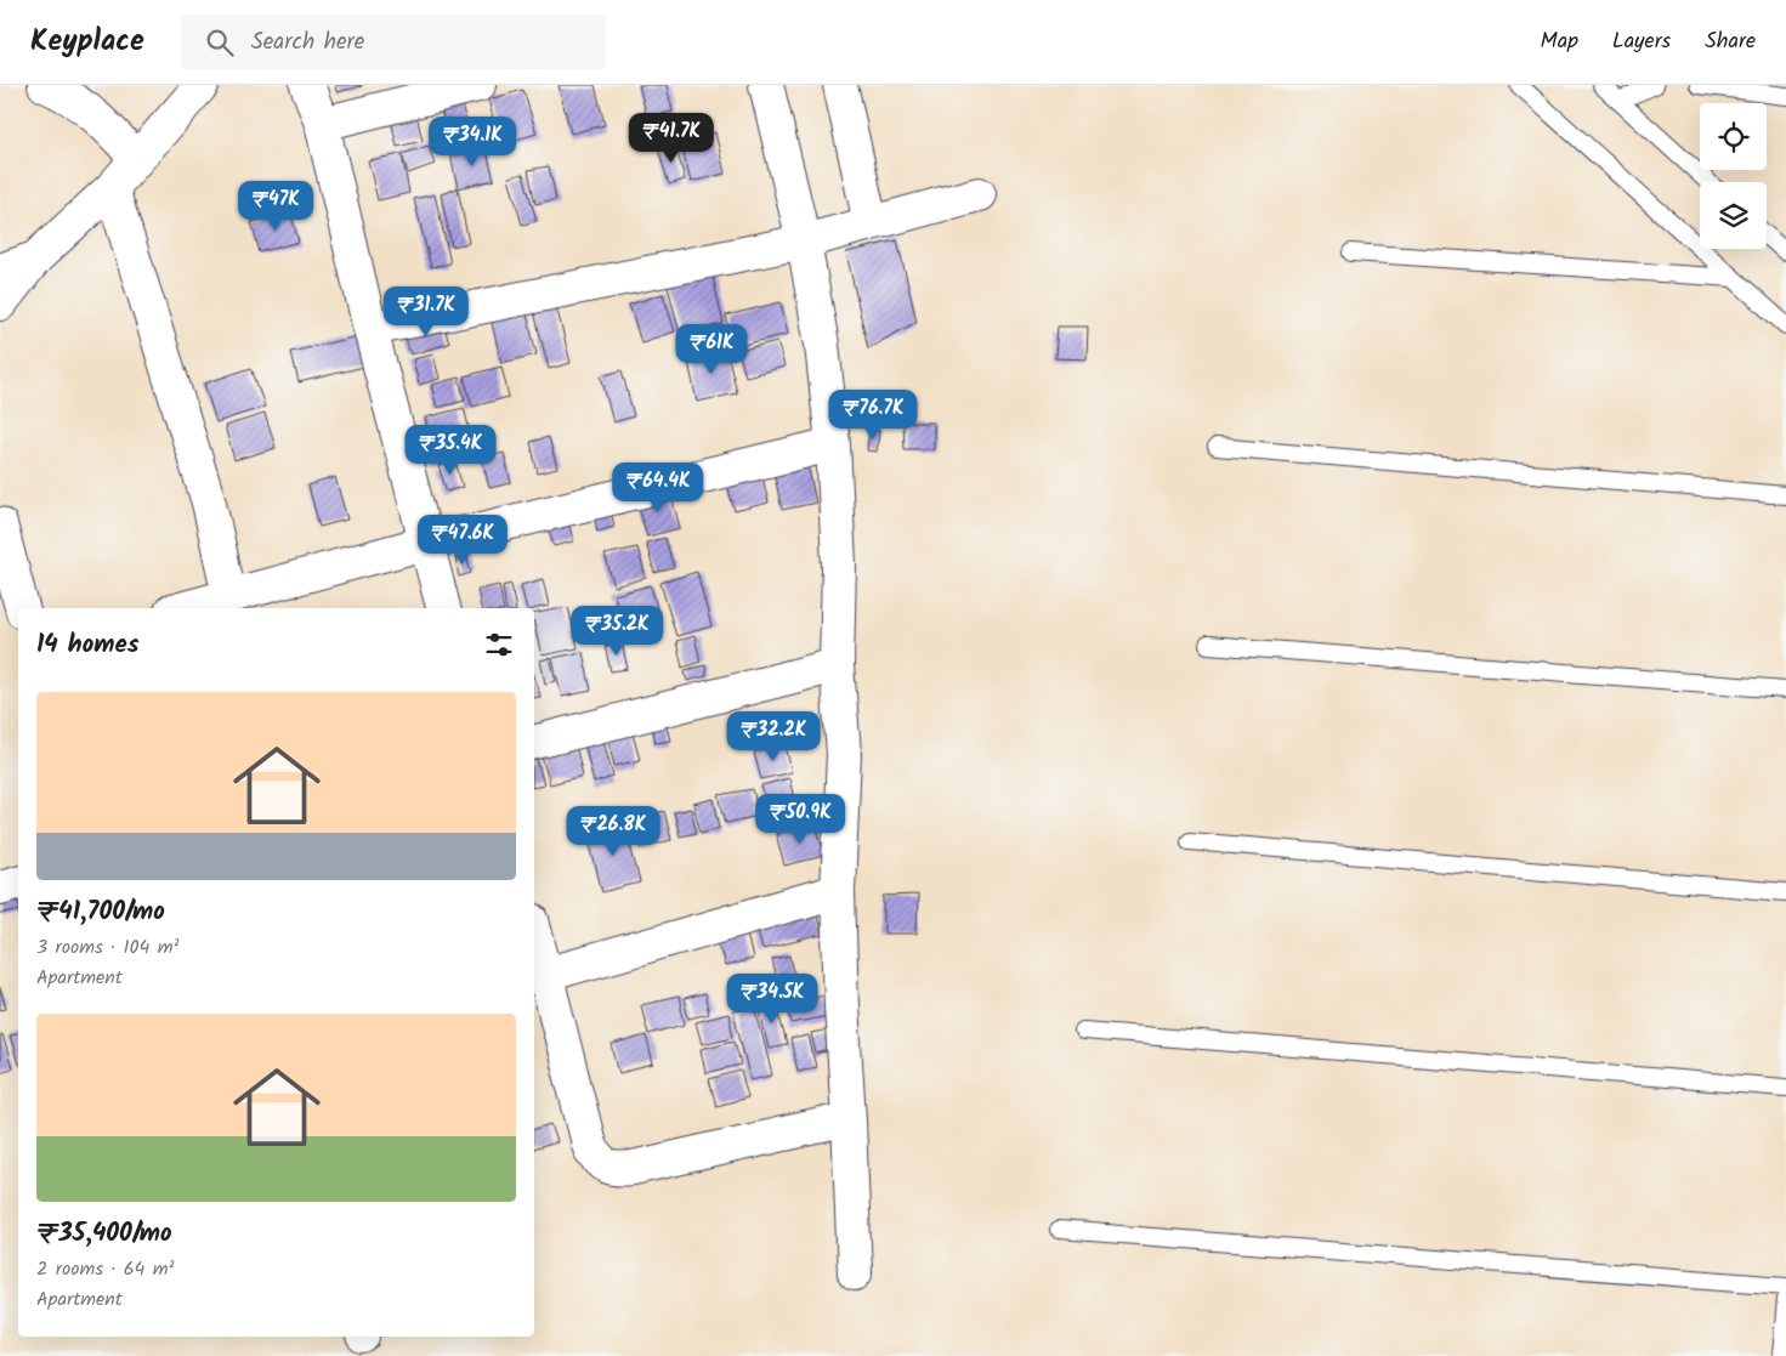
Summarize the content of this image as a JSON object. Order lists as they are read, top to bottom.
{
  "page": {
    "header": "Keyplace",
    "search": "Search here",
    "nav": ["Map", "Layers", "Share"],
    "price": [
      "₹41.7K",
      "₹34.1K",
      "₹47K",
      "₹31.7K",
      "₹61K",
      "₹76.7K",
      "₹35.4K",
      "₹64.4K",
      "₹47.6K",
      "₹35.2K",
      "₹32.2K",
      "₹50.9K",
      "₹26.8K",
      "₹34.5K"
    ],
    "heading": "14 homes",
    "list": [
      {
        "name": "₹41,700/mo",
        "note": "3 rooms · 104 m² · Apartment"
      },
      {
        "name": "₹35,400/mo",
        "note": "2 rooms · 64 m² · Apartment"
      }
    ]
  }
}
